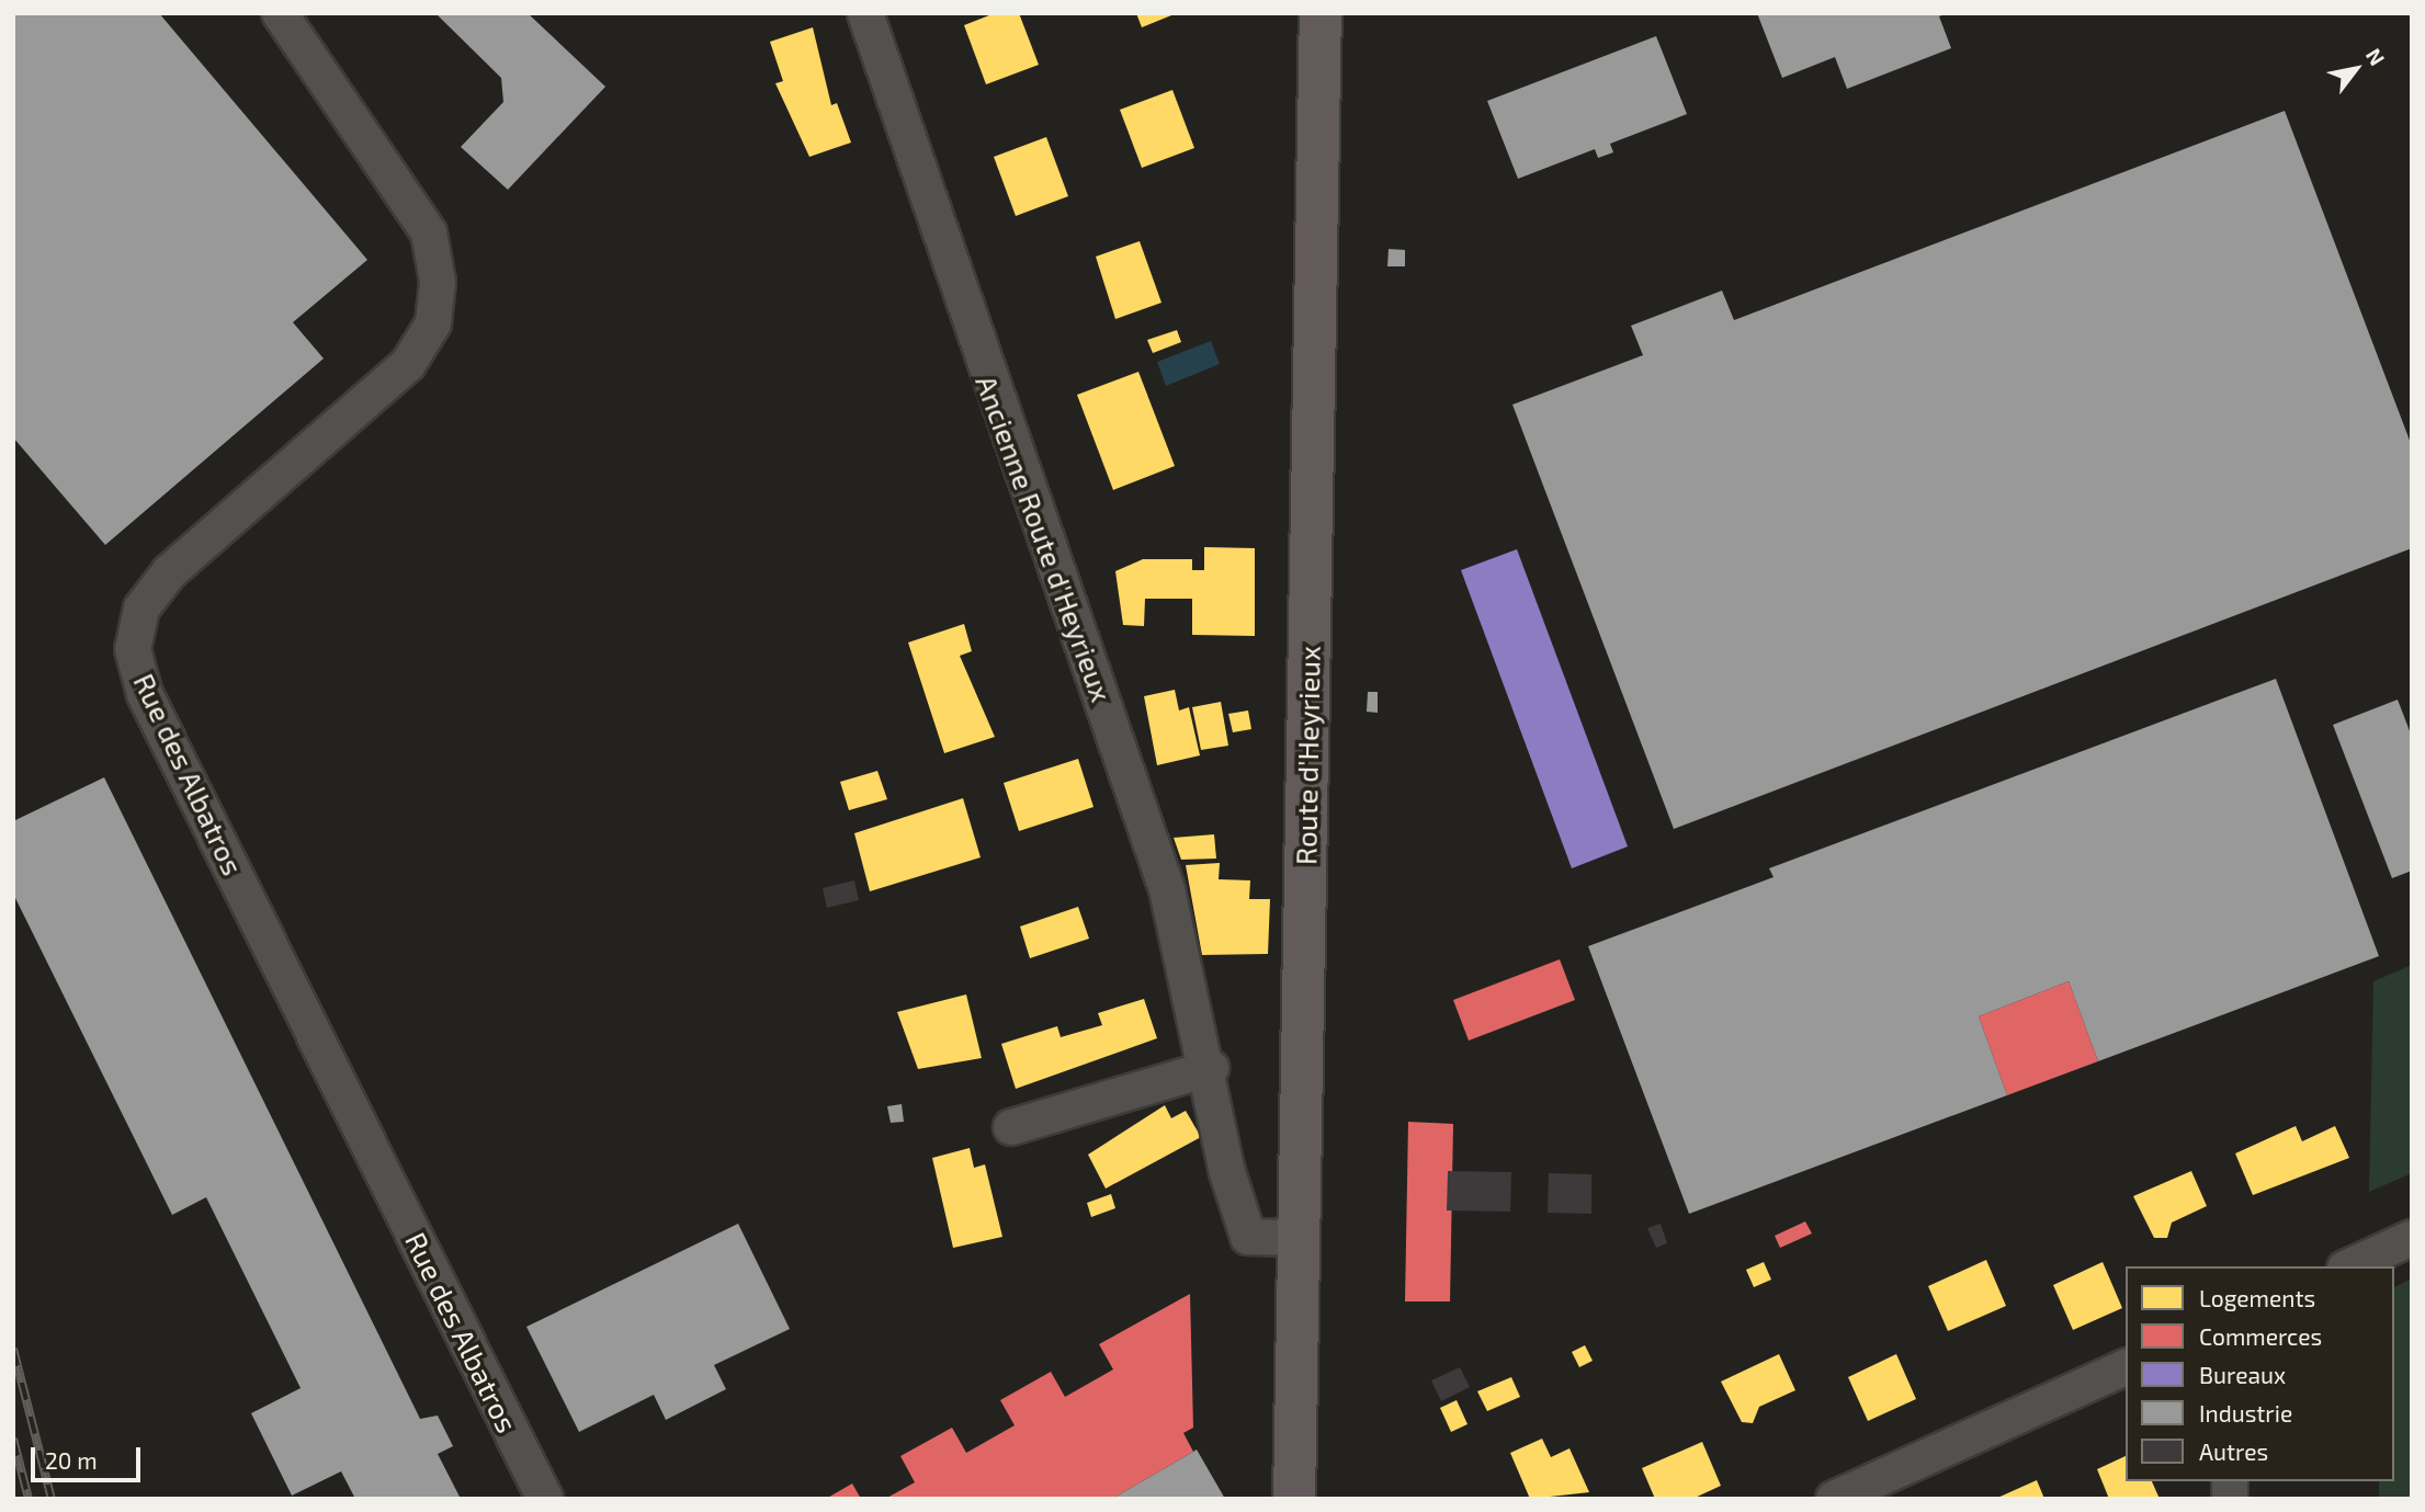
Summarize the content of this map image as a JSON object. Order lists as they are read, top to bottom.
{
  "streets": {
    "main road": ["Route d'Heyrieux"],
    "street": ["Ancienne Route d'Heyrieux", "Rue des Albatros"]
  },
  "crossings": [
    ["Ancienne Route d'Heyrieux", "Route d'Heyrieux"]
  ],
  "legend": [
    "Logements",
    "Commerces",
    "Bureaux",
    "Industrie",
    "Autres"
  ],
  "scale_bar": "20 m",
  "north": "top right"
}
